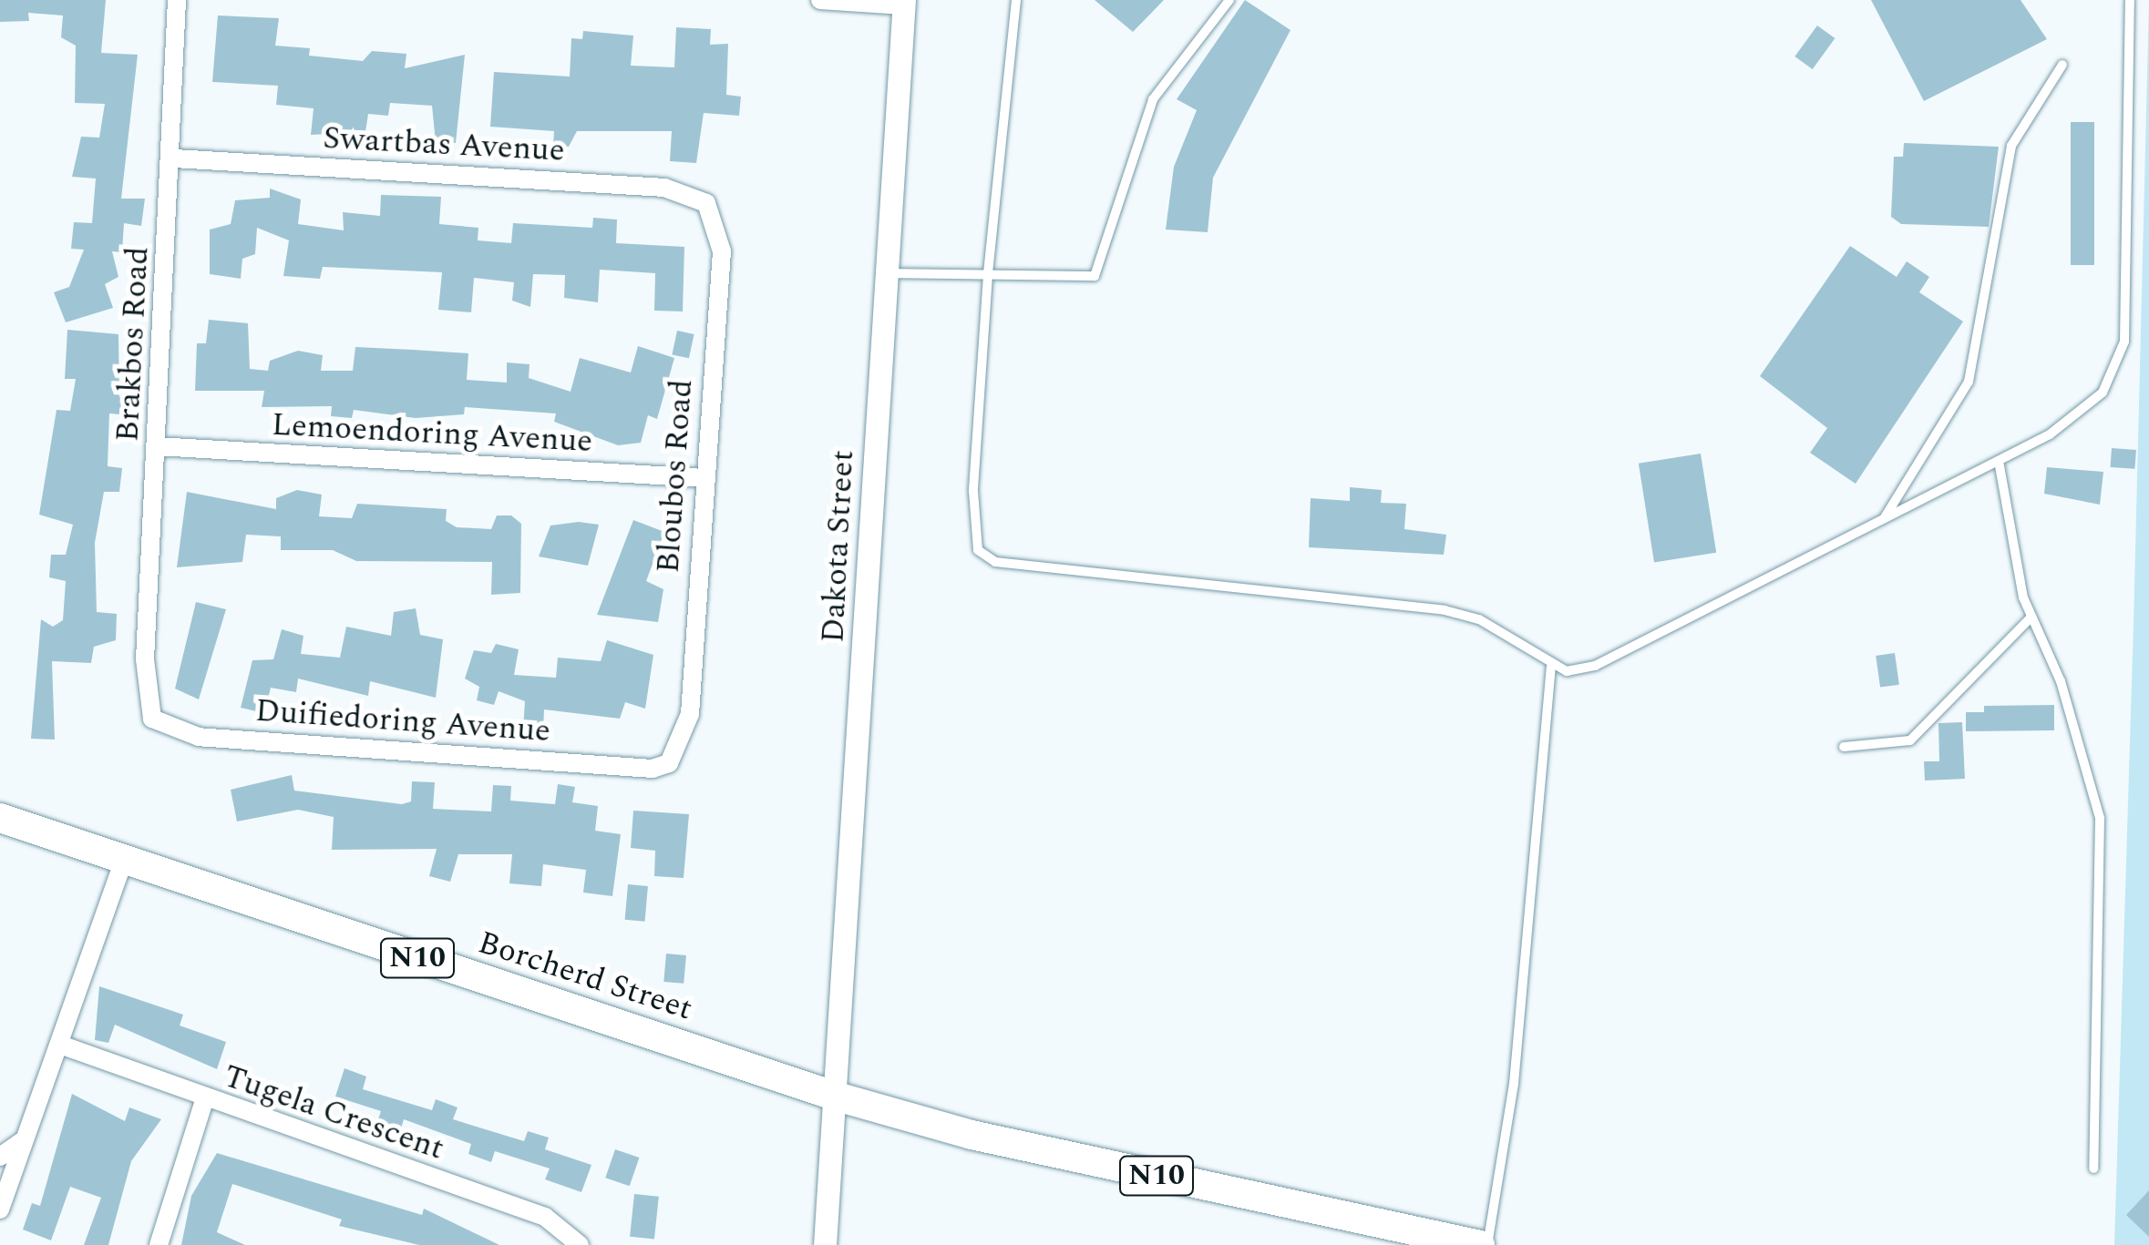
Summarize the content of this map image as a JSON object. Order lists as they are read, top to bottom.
{
  "streets": {
    "highway": ["N10", "Borcherd Street"],
    "street": [
      "Swartbas Avenue",
      "Brakbos Road",
      "Lemoendoring Avenue",
      "Bloubos Road",
      "Dakota Street",
      "Duifiedoring Avenue",
      "Tugela Crescent"
    ]
  },
  "crossings": [
    ["Swartbas Avenue", "Brakbos Road"],
    ["Swartbas Avenue", "Bloubos Road"],
    ["Brakbos Road", "Lemoendoring Avenue"],
    ["Brakbos Road", "Duifiedoring Avenue"],
    ["Lemoendoring Avenue", "Bloubos Road"],
    ["Bloubos Road", "Duifiedoring Avenue"],
    ["Dakota Street", "N10"],
    ["Dakota Street", "Borcherd Street"],
    ["N10", "Borcherd Street"]
  ]
}
